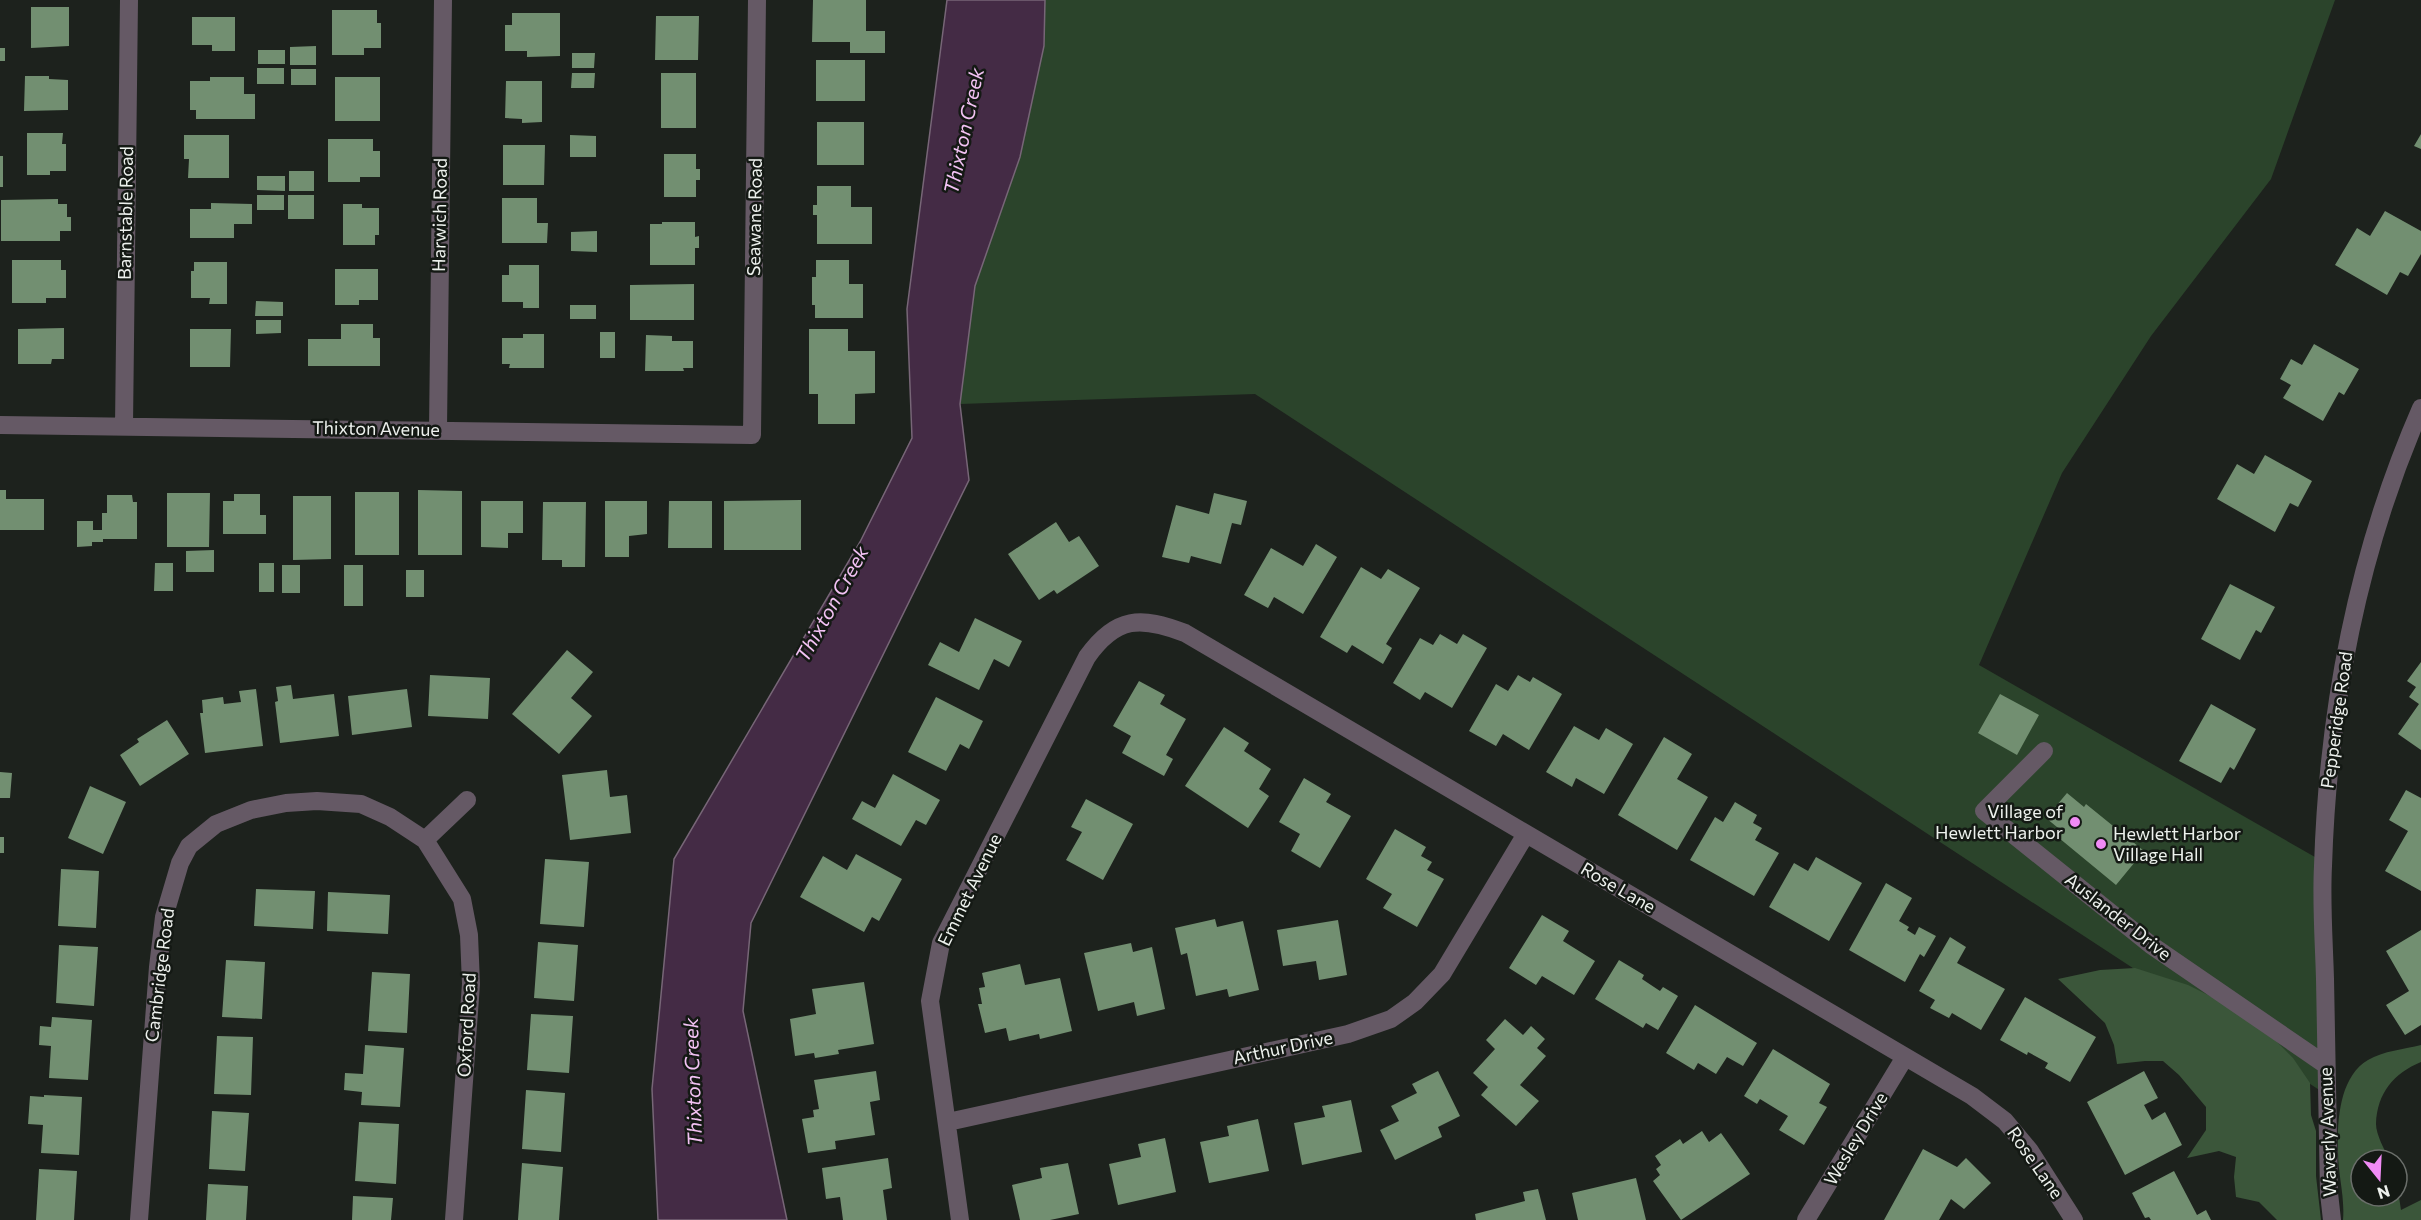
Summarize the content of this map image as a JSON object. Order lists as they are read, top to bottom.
{
  "streets": {
    "street": [
      "Barnstable Road",
      "Harwich Road",
      "Seawane Road",
      "Thixton Avenue",
      "Pepperidge Road",
      "Rose Lane",
      "Emmet Avenue",
      "Auslander Drive",
      "Cambridge Road",
      "Oxford Road",
      "Arthur Drive",
      "Waverly Avenue",
      "Wesley Drive"
    ]
  },
  "crossings": [
    ["Barnstable Road", "Thixton Avenue"],
    ["Harwich Road", "Thixton Avenue"],
    ["Seawane Road", "Thixton Avenue"],
    ["Pepperidge Road", "Waverly Avenue"],
    ["Rose Lane", "Emmet Avenue"],
    ["Rose Lane", "Arthur Drive"],
    ["Rose Lane", "Wesley Drive"],
    ["Emmet Avenue", "Arthur Drive"],
    ["Auslander Drive", "Waverly Avenue"],
    ["Cambridge Road", "Oxford Road"]
  ],
  "water": ["Thixton Creek"],
  "places": ["Village of Hewlett Harbor", "Hewlett Harbor Village Hall"],
  "north": "bottom"
}
